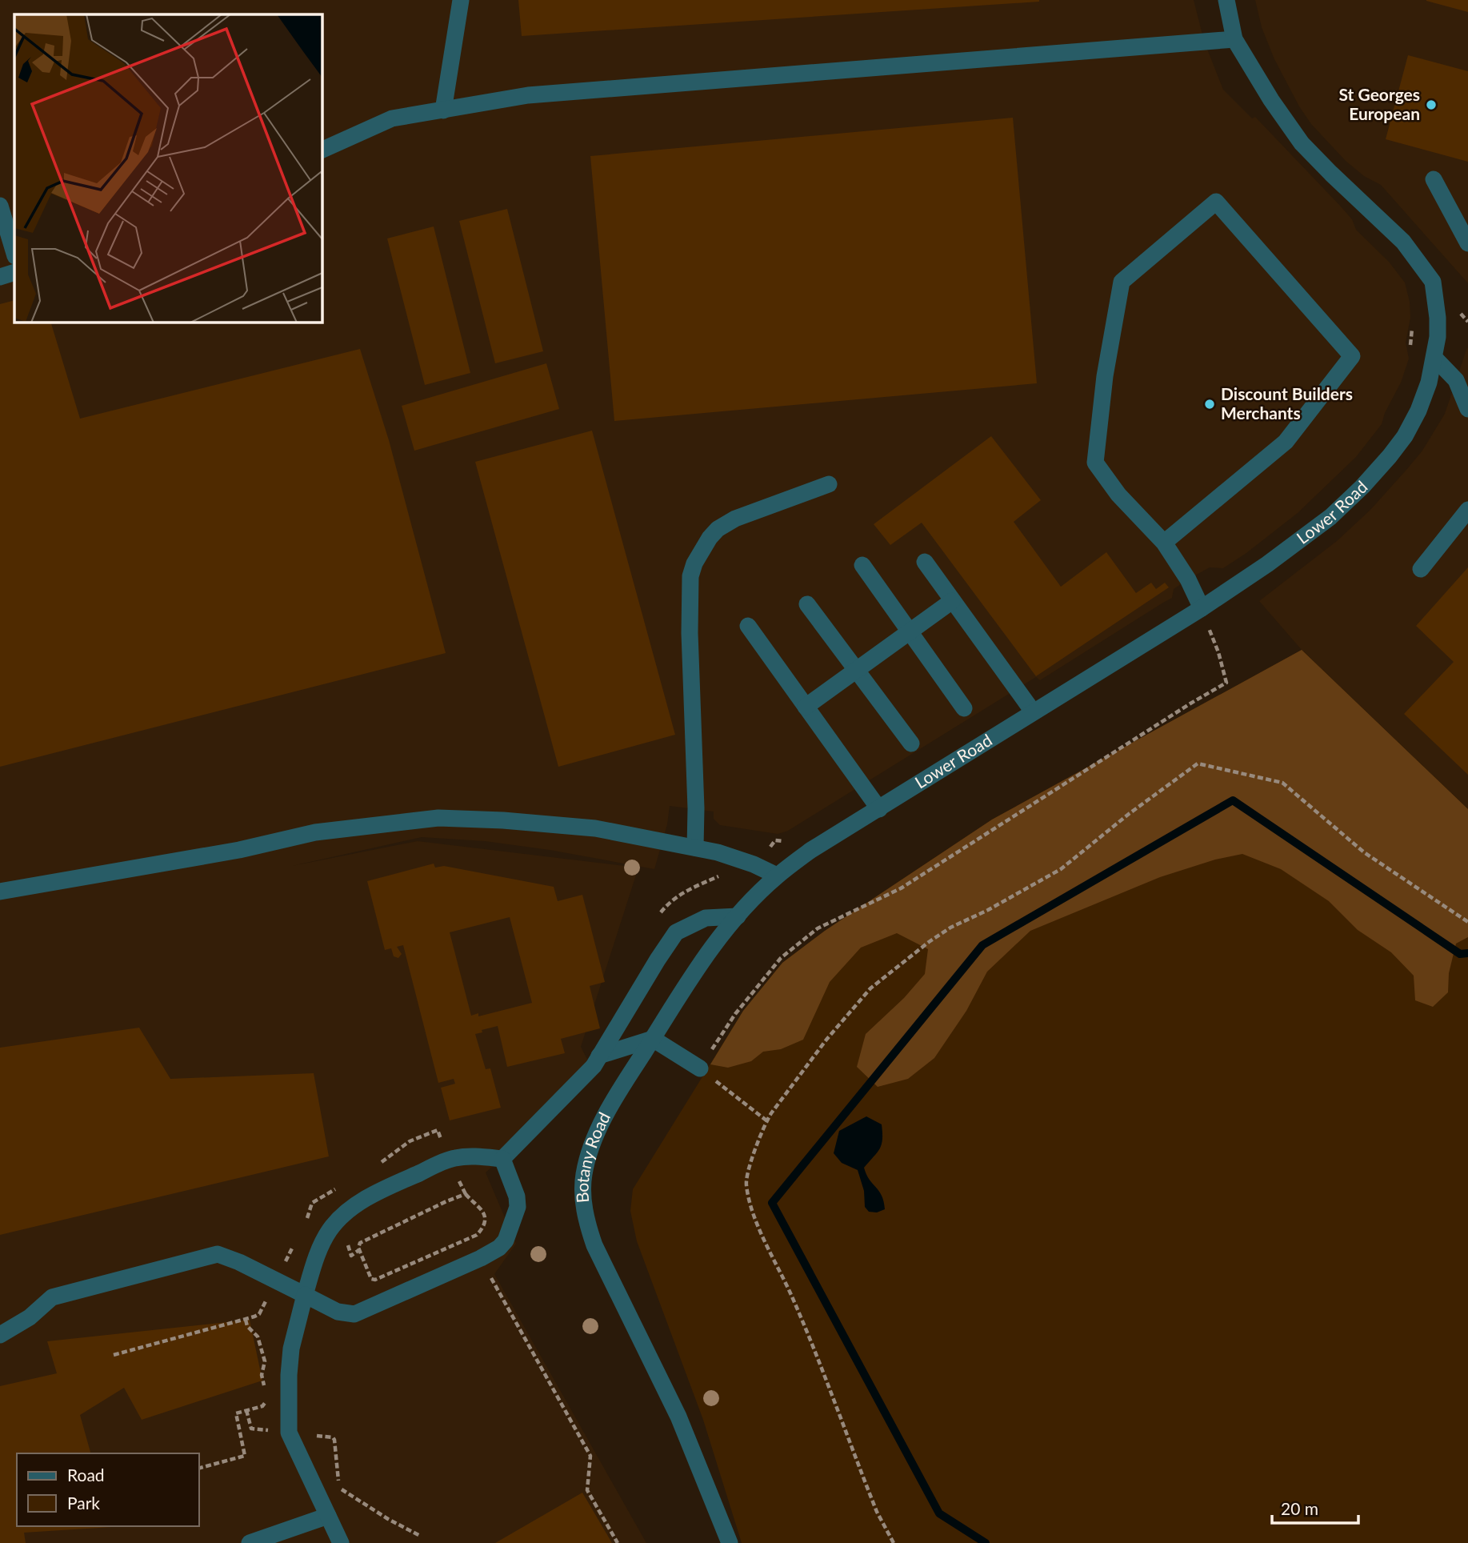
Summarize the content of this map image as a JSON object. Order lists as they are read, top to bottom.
{
  "streets": {
    "street": ["Lower Road", "Botany Road"]
  },
  "crossings": [
    ["Lower Road", "Botany Road"]
  ],
  "places": ["St Georges European", "Discount Builders Merchants"],
  "legend": ["Road", "Park"],
  "scale_bar": "20 m"
}
